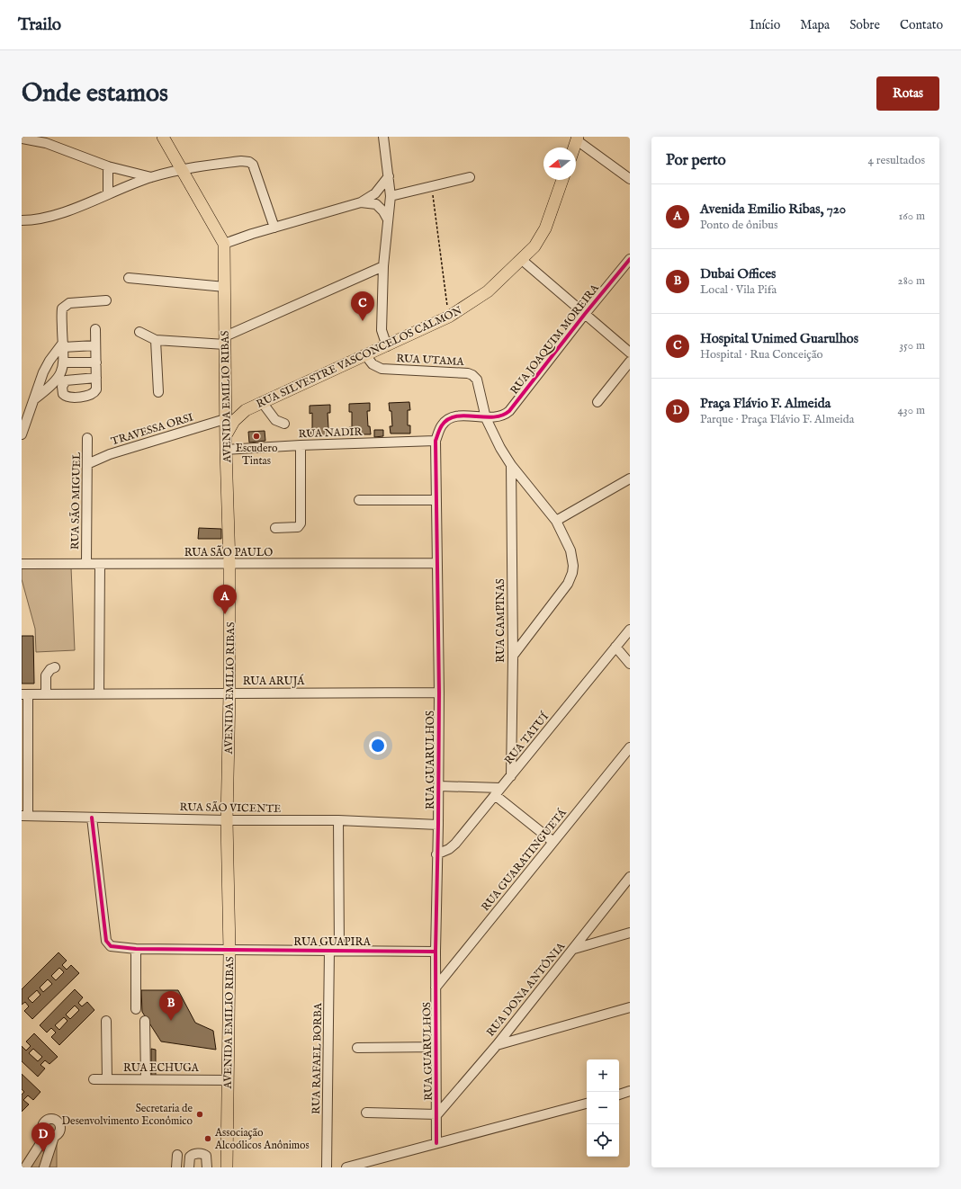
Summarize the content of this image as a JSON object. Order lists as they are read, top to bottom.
{
  "streets": {
    "main road": ["RUA SILVESTRE VASCONCELOS CALMON", "AVENIDA EMILIO RIBAS"],
    "street": [
      "RUA JOAQUIM MOREIRA",
      "RUA UTAMA",
      "TRAVESSA ORSI",
      "RUA NADIR",
      "RUA SÃO MIGUEL",
      "RUA SÃO PAULO",
      "RUA CAMPINAS",
      "RUA ARUJÁ",
      "RUA TATUÍ",
      "RUA GUARULHOS",
      "RUA SÃO VICENTE",
      "RUA GUARATINGUETÁ",
      "RUA GUAPIRA",
      "RUA DONA ANTÔNIA",
      "RUA RAFAEL BORBA",
      "RUA ECHUGA"
    ]
  },
  "crossings": [
    ["RUA JOAQUIM MOREIRA", "RUA UTAMA"],
    ["RUA JOAQUIM MOREIRA", "RUA GUARULHOS"],
    ["RUA SILVESTRE VASCONCELOS CALMON", "RUA UTAMA"],
    ["RUA SILVESTRE VASCONCELOS CALMON", "AVENIDA EMILIO RIBAS"],
    ["RUA UTAMA", "RUA CAMPINAS"],
    ["RUA UTAMA", "RUA GUARULHOS"],
    ["AVENIDA EMILIO RIBAS", "TRAVESSA ORSI"],
    ["AVENIDA EMILIO RIBAS", "RUA NADIR"],
    ["AVENIDA EMILIO RIBAS", "RUA SÃO PAULO"],
    ["AVENIDA EMILIO RIBAS", "RUA ARUJÁ"],
    ["AVENIDA EMILIO RIBAS", "RUA SÃO VICENTE"],
    ["AVENIDA EMILIO RIBAS", "RUA GUAPIRA"],
    ["AVENIDA EMILIO RIBAS", "RUA ECHUGA"],
    ["TRAVESSA ORSI", "RUA SÃO MIGUEL"],
    ["RUA NADIR", "RUA GUARULHOS"],
    ["RUA SÃO MIGUEL", "RUA SÃO PAULO"],
    ["RUA SÃO PAULO", "RUA GUARULHOS"],
    ["RUA CAMPINAS", "RUA TATUÍ"],
    ["RUA ARUJÁ", "RUA GUARULHOS"],
    ["RUA TATUÍ", "RUA GUARULHOS"],
    ["RUA GUARULHOS", "RUA SÃO VICENTE"],
    ["RUA GUARULHOS", "RUA GUARATINGUETÁ"],
    ["RUA GUARULHOS", "RUA GUAPIRA"],
    ["RUA GUARULHOS", "RUA DONA ANTÔNIA"],
    ["RUA SÃO VICENTE", "RUA GUAPIRA"],
    ["RUA GUAPIRA", "RUA RAFAEL BORBA"]
  ],
  "places": ["Escudero Tintas", "Secretaria de Desenvolvimento Econômico", "Associação Alcoólicos Anônimos"],
  "north": "left",
  "page": {
    "header": "Trailo",
    "nav": [
      "Início",
      "Mapa",
      "Sobre",
      "Contato"
    ],
    "buttons": "Rotas",
    "title": "Onde estamos",
    "heading": ["Por perto", "4 resultados"],
    "list": [
      {
        "mark": "A",
        "name": "Avenida Emilio Ribas, 720",
        "note": "Ponto de ônibus",
        "value": "160 m"
      },
      {
        "mark": "B",
        "name": "Dubai Offices",
        "note": "Local · Vila Pifa",
        "value": "280 m"
      },
      {
        "mark": "C",
        "name": "Hospital Unimed Guarulhos",
        "note": "Hospital · Rua Conceição",
        "value": "350 m"
      },
      {
        "mark": "D",
        "name": "Praça Flávio F. Almeida",
        "note": "Parque · Praça Flávio F. Almeida",
        "value": "430 m"
      }
    ],
    "pins": [
      "C",
      "A",
      "B",
      "D"
    ],
    "map_buttons": ["+", "−"]
  }
}
